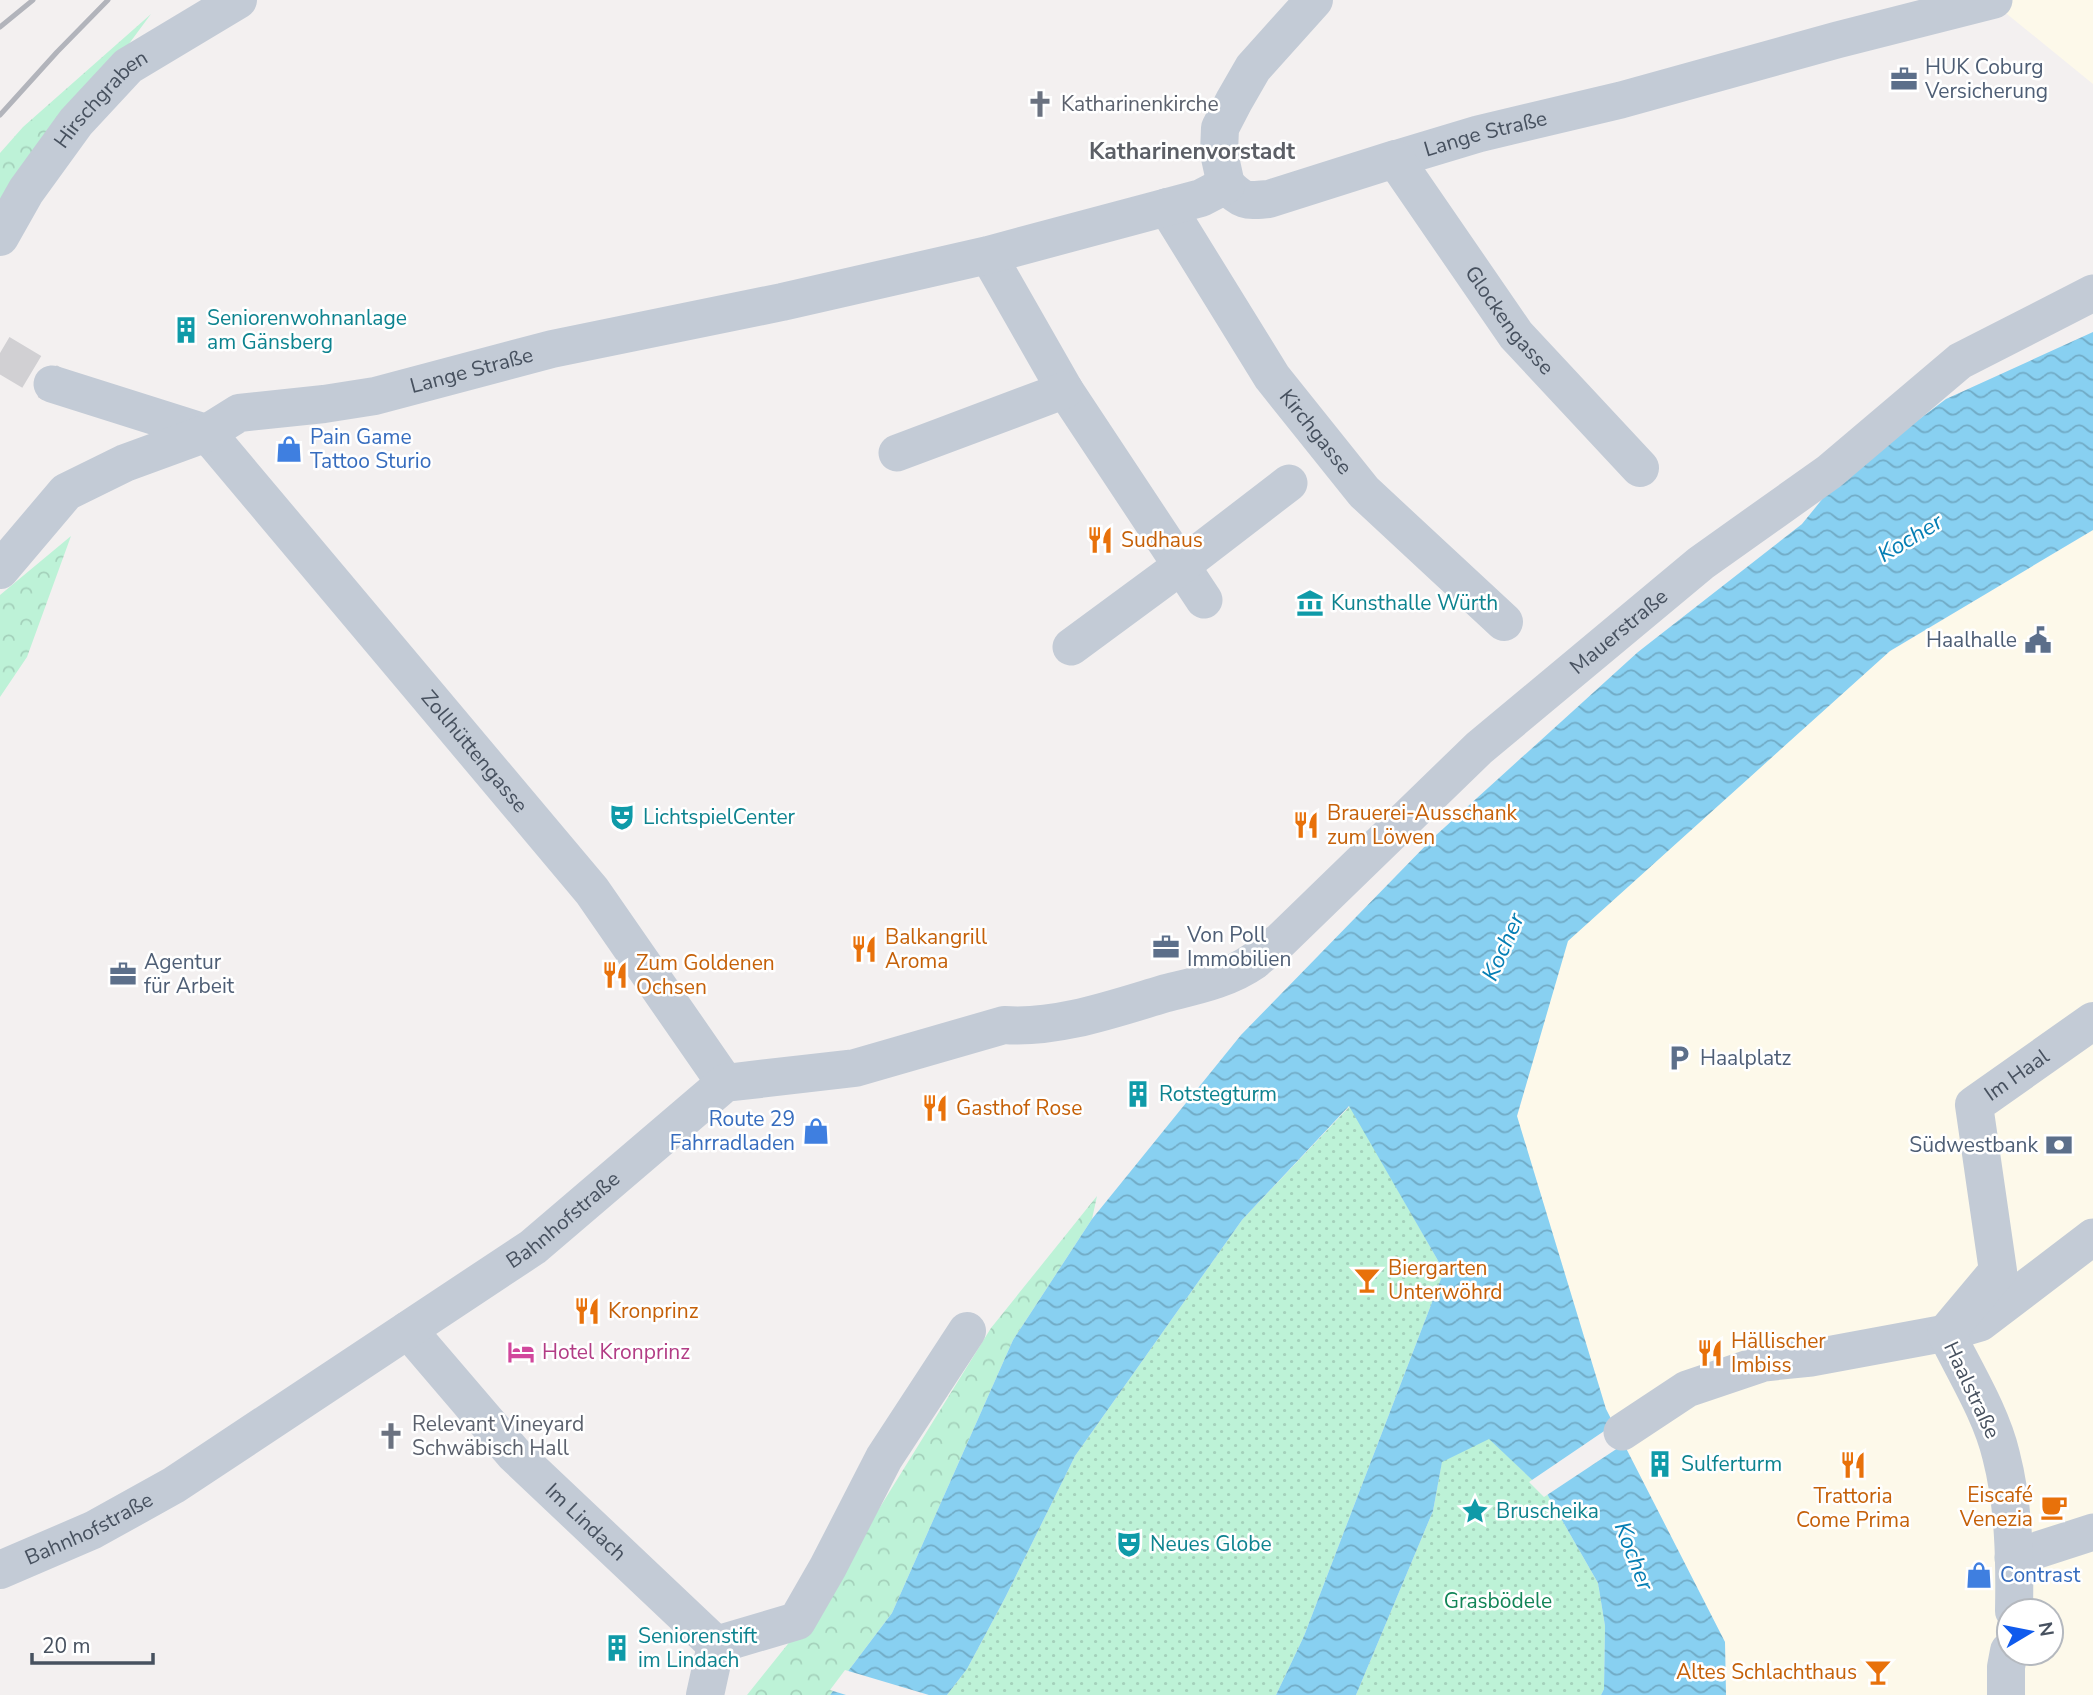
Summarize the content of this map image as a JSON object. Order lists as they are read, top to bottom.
{
  "streets": {
    "street": [
      "Hirschgraben",
      "Lange Straße",
      "Glockengasse",
      "Kirchgasse",
      "Mauerstraße",
      "Zollhüttengasse",
      "Im Haal",
      "Bahnhofstraße",
      "Haalstraße",
      "Im Lindach"
    ]
  },
  "crossings": [
    ["Lange Straße", "Glockengasse"],
    ["Lange Straße", "Kirchgasse"],
    ["Lange Straße", "Zollhüttengasse"],
    ["Mauerstraße", "Zollhüttengasse"],
    ["Mauerstraße", "Bahnhofstraße"],
    ["Zollhüttengasse", "Bahnhofstraße"],
    ["Im Haal", "Haalstraße"],
    ["Bahnhofstraße", "Im Lindach"]
  ],
  "districts": ["Katharinenvorstadt"],
  "water": ["Kocher"],
  "parks": ["Grasbödele"],
  "places": {
    "office": ["HUK Coburg Versicherung", "Von Poll Immobilien", "Agentur für Arbeit"],
    "church": ["Katharinenkirche", "Relevant Vineyard Schwäbisch Hall"],
    "building": [
      "Seniorenwohnanlage am Gänsberg",
      "Rotstegturm",
      "Sulferturm",
      "Seniorenstift im Lindach"
    ],
    "shop": ["Pain Game Tattoo Sturio", "Route 29 Fahrradladen", "Contrast"],
    "restaurant": [
      "Sudhaus",
      "Brauerei-Ausschank zum Löwen",
      "Balkangrill Aroma",
      "Zum Goldenen Ochsen",
      "Gasthof Rose",
      "Kronprinz",
      "Hällischer Imbiss",
      "Trattoria Come Prima"
    ],
    "museum": ["Kunsthalle Würth"],
    "public building": ["Haalhalle"],
    "theatre": ["LichtspielCenter", "Neues Globe"],
    "parking": ["Haalplatz"],
    "bank": ["Südwestbank"],
    "bar": ["Biergarten Unterwöhrd", "Altes Schlachthaus"],
    "hotel": ["Hotel Kronprinz"],
    "cafe": ["Eiscafé Venezia"],
    "place": ["Bruscheika"]
  },
  "scale_bar": "20 m",
  "north": "right"
}
